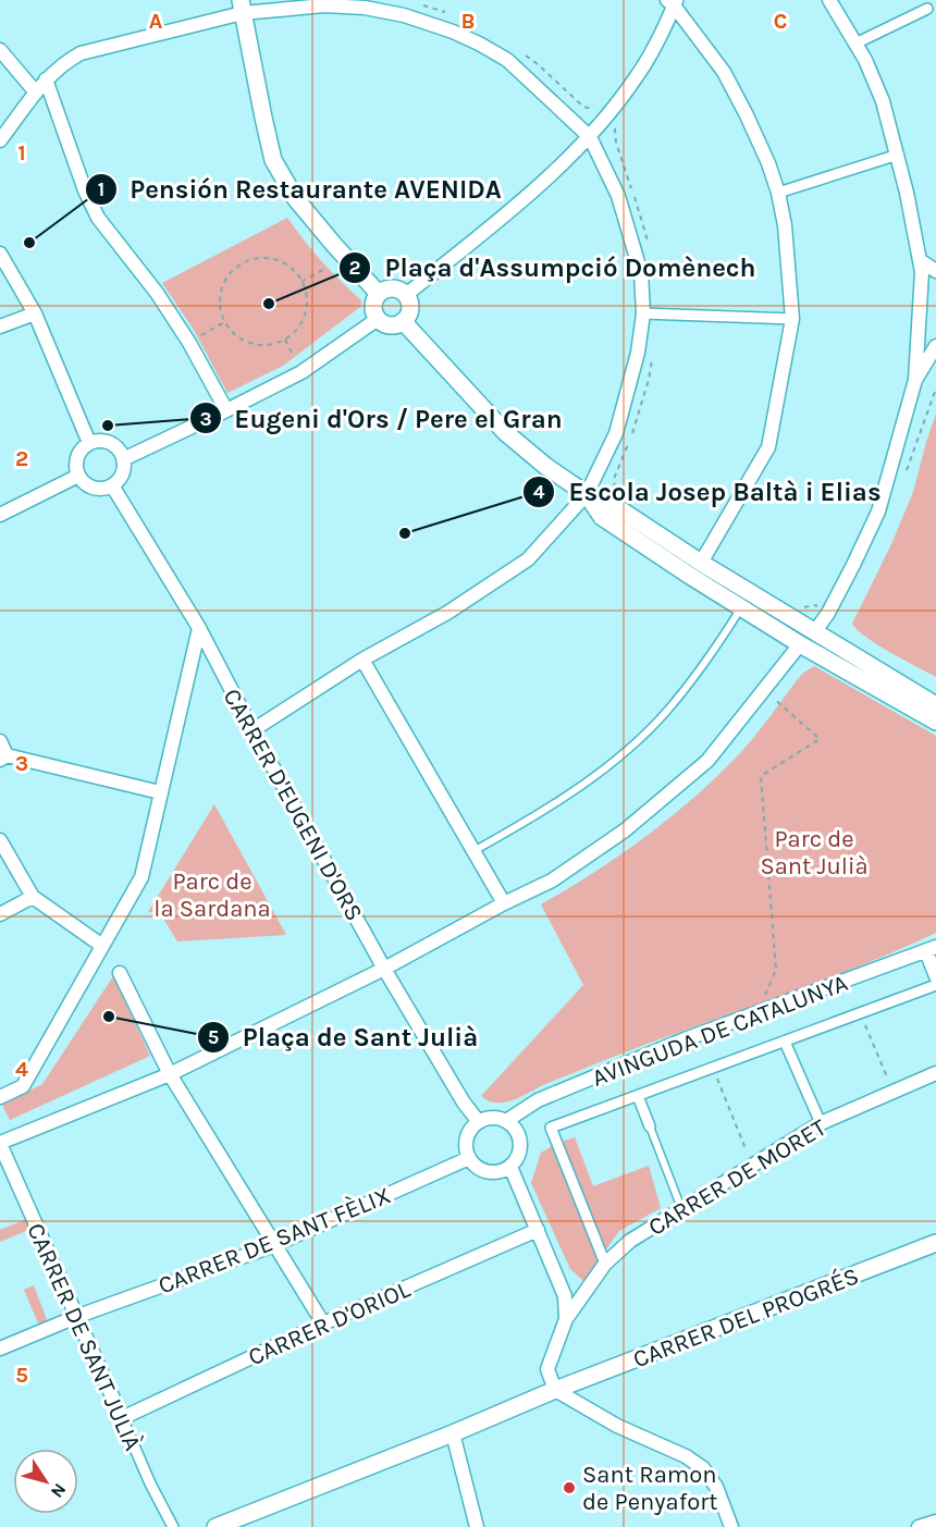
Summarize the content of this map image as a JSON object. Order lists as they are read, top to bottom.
{
  "streets": {
    "street": [
      "CARRER D'EUGENI D'ORS",
      "AVINGUDA DE CATALUNYA",
      "CARRER DE MORET",
      "CARRER DE SANT FÈLIX",
      "CARRER DEL PROGRÉS",
      "CARRER D'ORIOL",
      "CARRER DE SANT JULIÀ"
    ]
  },
  "crossings": [
    ["CARRER D'EUGENI D'ORS", "AVINGUDA DE CATALUNYA"],
    ["CARRER D'EUGENI D'ORS", "CARRER DE SANT FÈLIX"],
    ["AVINGUDA DE CATALUNYA", "CARRER DE SANT FÈLIX"],
    ["CARRER DE SANT FÈLIX", "CARRER DE SANT JULIÀ"],
    ["CARRER D'ORIOL", "CARRER DE SANT JULIÀ"]
  ],
  "parks": ["Parc de Sant Julià", "Parc de la Sardana"],
  "places": [
    "Pensión Restaurante AVENIDA",
    "Plaça d'Assumpció Domènech",
    "Eugeni d'Ors / Pere el Gran",
    "Escola Josep Baltà i Elias",
    "Plaça de Sant Julià",
    "Sant Ramon de Penyafort"
  ],
  "north": "bottom right",
  "grid": {
    "columns": ["A", "B", "C"],
    "rows": [
      "1",
      "2",
      "3",
      "4",
      "5"
    ]
  }
}
